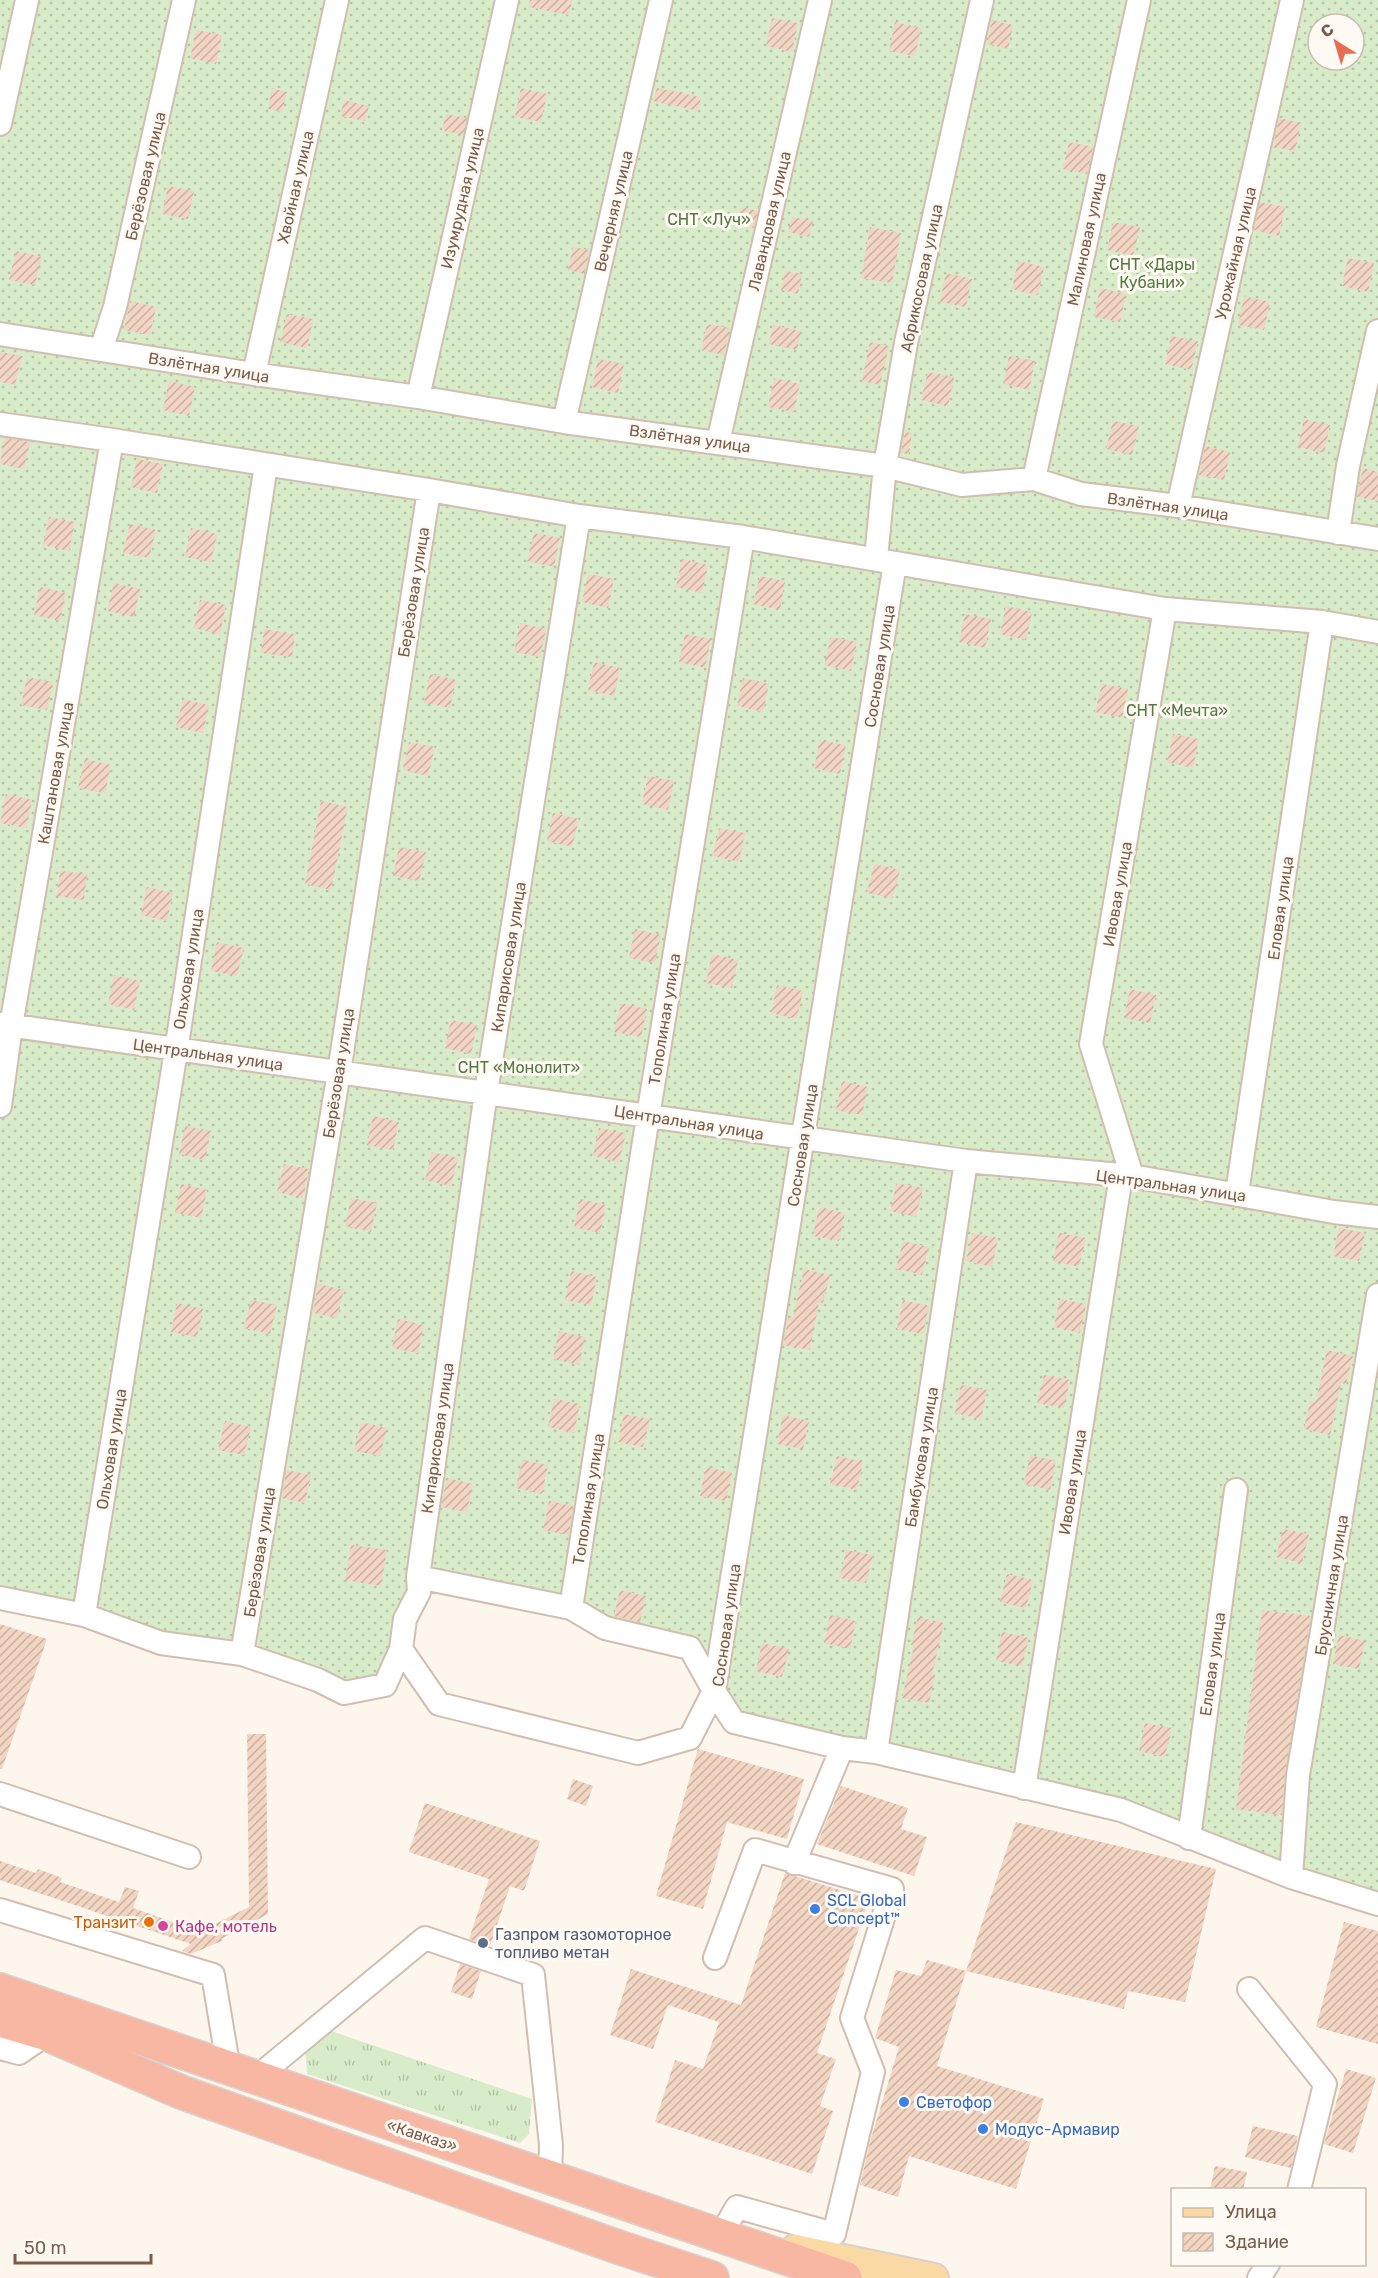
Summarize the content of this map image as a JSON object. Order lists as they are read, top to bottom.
{
  "streets": {
    "highway": ["«Кавказ»"],
    "street": [
      "Берёзовая улица",
      "Хвойная улица",
      "Изумрудная улица",
      "Вечерняя улица",
      "Лавандовая улица",
      "Малиновая улица",
      "Урожайная улица",
      "Абрикосовая улица",
      "Взлётная улица",
      "Сосновая улица",
      "Каштановая улица",
      "Ивовая улица",
      "Еловая улица",
      "Кипарисовая улица",
      "Ольховая улица",
      "Тополиная улица",
      "Центральная улица",
      "Бамбуковая улица",
      "Брусничная улица"
    ]
  },
  "crossings": [
    ["Берёзовая улица", "Взлётная улица"],
    ["Берёзовая улица", "Кипарисовая улица"],
    ["Берёзовая улица", "Центральная улица"],
    ["Хвойная улица", "Взлётная улица"],
    ["Изумрудная улица", "Взлётная улица"],
    ["Вечерняя улица", "Взлётная улица"],
    ["Лавандовая улица", "Взлётная улица"],
    ["Малиновая улица", "Взлётная улица"],
    ["Урожайная улица", "Взлётная улица"],
    ["Абрикосовая улица", "Взлётная улица"],
    ["Абрикосовая улица", "Сосновая улица"],
    ["Сосновая улица", "Центральная улица"],
    ["Каштановая улица", "Центральная улица"],
    ["Ивовая улица", "Центральная улица"],
    ["Еловая улица", "Центральная улица"],
    ["Кипарисовая улица", "Центральная улица"],
    ["Ольховая улица", "Центральная улица"],
    ["Тополиная улица", "Центральная улица"],
    ["Центральная улица", "Бамбуковая улица"]
  ],
  "parks": [
    "СНТ «Луч»",
    "СНТ «Дары Кубани»",
    "СНТ «Мечта»",
    "СНТ «Монолит»"
  ],
  "places": [
    "SCL Global Concept™",
    "Транзит",
    "Кафе, мотель",
    "Газпром газомоторное топливо метан",
    "Светофор",
    "Модус-Армавир"
  ],
  "legend": ["Улица", "Здание"],
  "scale_bar": "50 m",
  "north": "top left"
}
